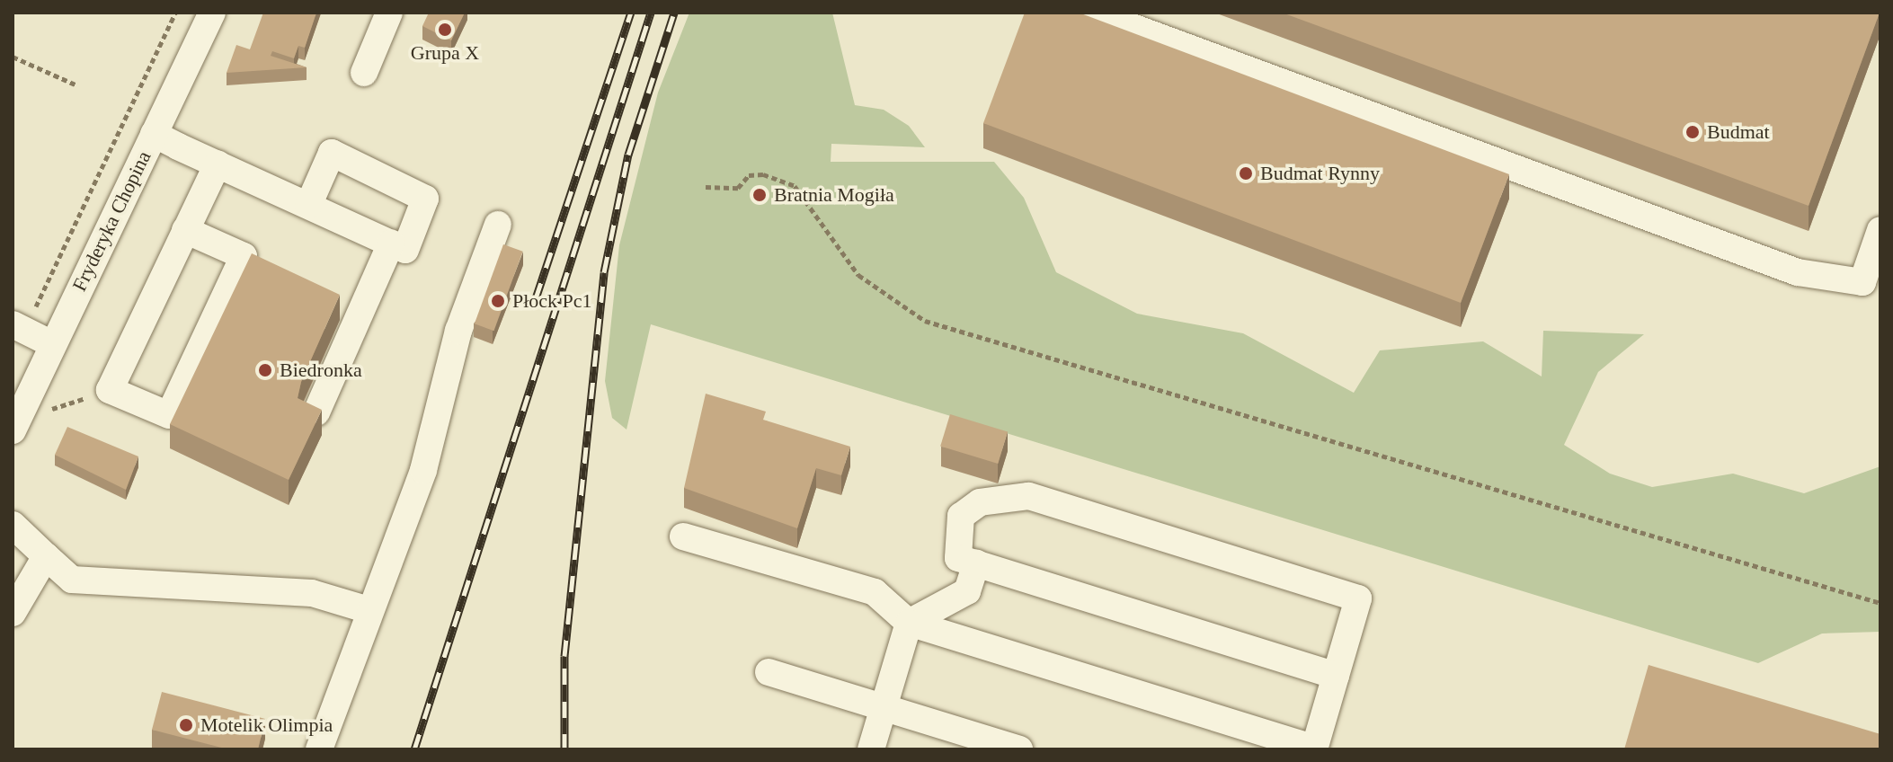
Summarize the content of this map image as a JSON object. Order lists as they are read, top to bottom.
{
  "streets": {
    "street": ["Fryderyka Chopina"]
  },
  "places": [
    "Grupa X",
    "Budmat",
    "Budmat Rynny",
    "Bratnia Mogiła",
    "Płock Pc1",
    "Biedronka",
    "Motelik Olimpia"
  ]
}
